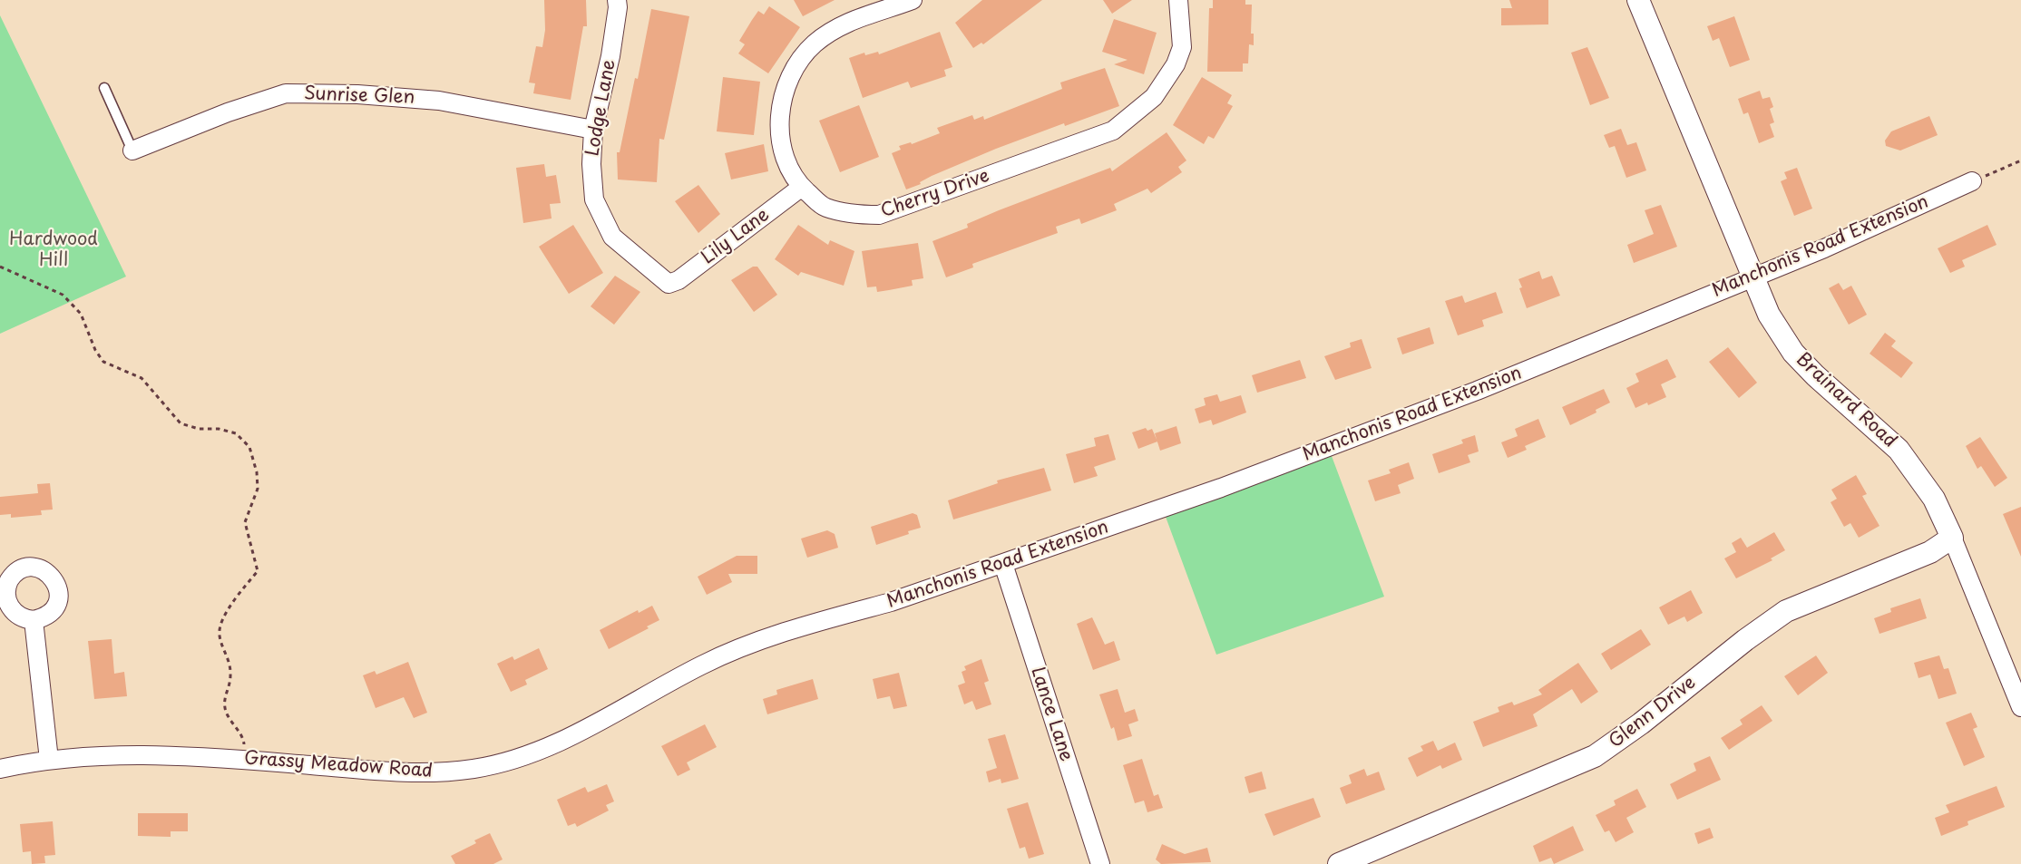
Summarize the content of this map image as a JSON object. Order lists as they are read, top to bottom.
{
  "streets": {
    "street": [
      "Sunrise Glen",
      "Lodge Lane",
      "Cherry Drive",
      "Lily Lane",
      "Manchonis Road Extension",
      "Brainard Road",
      "Glenn Drive",
      "Lance Lane",
      "Grassy Meadow Road"
    ]
  },
  "crossings": [
    ["Sunrise Glen", "Lodge Lane"],
    ["Lodge Lane", "Lily Lane"],
    ["Cherry Drive", "Lily Lane"],
    ["Manchonis Road Extension", "Brainard Road"],
    ["Manchonis Road Extension", "Lance Lane"],
    ["Manchonis Road Extension", "Grassy Meadow Road"],
    ["Brainard Road", "Glenn Drive"]
  ],
  "parks": ["Hardwood Hill"]
}
